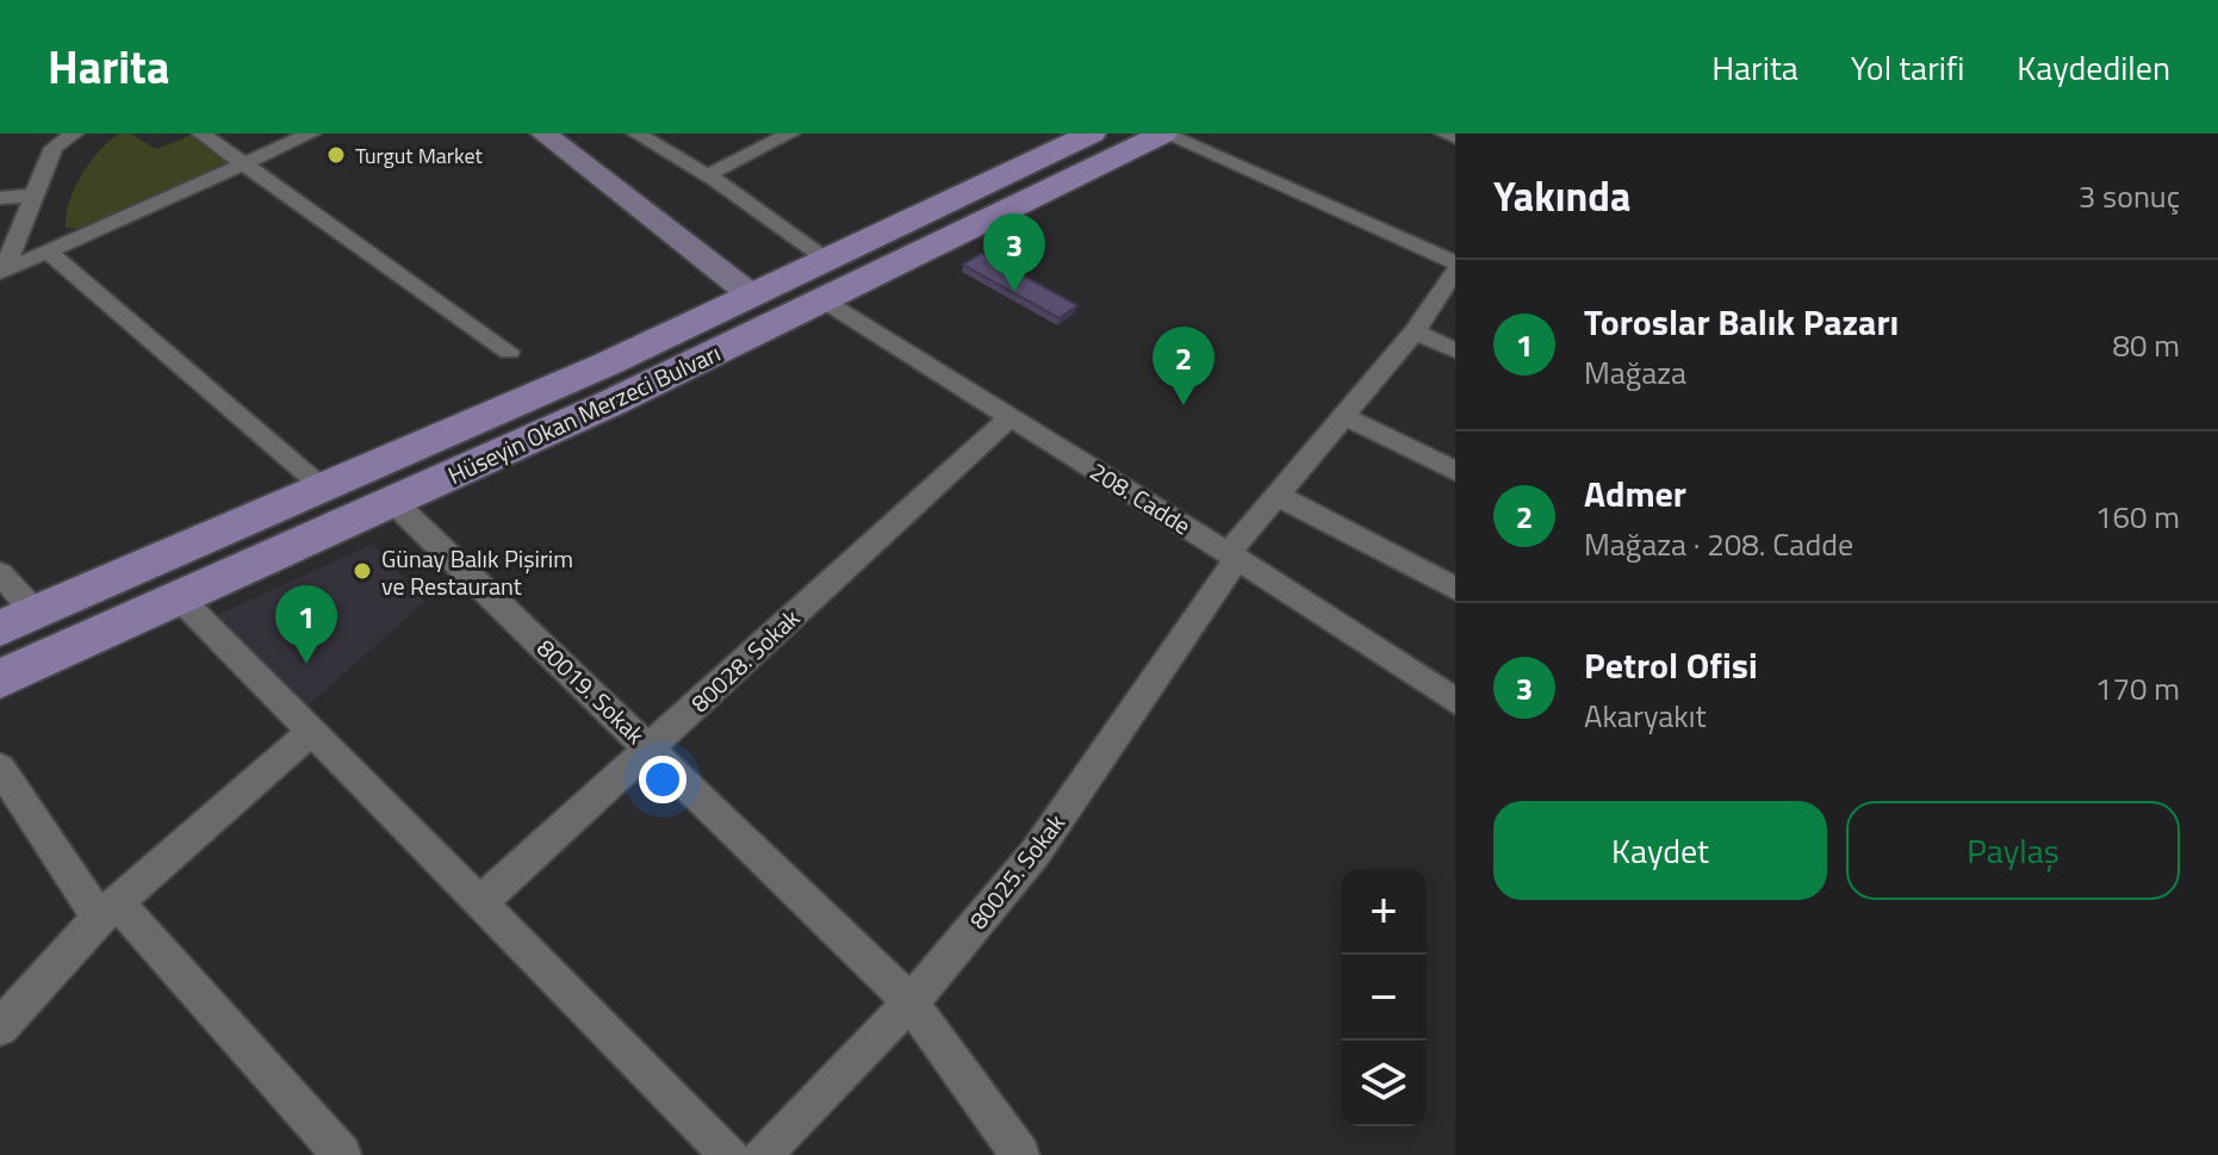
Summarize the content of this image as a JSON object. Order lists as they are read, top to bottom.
{
  "streets": {
    "main road": ["Hüseyin Okan Merzeci Bulvarı"],
    "street": [
      "208. Cadde",
      "80028. Sokak",
      "80019. Sokak",
      "80025. Sokak"
    ]
  },
  "crossings": [
    ["Hüseyin Okan Merzeci Bulvarı", "208. Cadde"],
    ["Hüseyin Okan Merzeci Bulvarı", "80019. Sokak"],
    ["208. Cadde", "80028. Sokak"],
    ["208. Cadde", "80025. Sokak"],
    ["80028. Sokak", "80019. Sokak"],
    ["80019. Sokak", "80025. Sokak"]
  ],
  "places": ["Turgut Market", "Günay Balık Pişirim ve Restaurant"],
  "page": {
    "header": "Harita",
    "nav": ["Harita", "Yol tarifi", "Kaydedilen"],
    "heading": ["Yakında", "3 sonuç"],
    "pins": ["3", "2", "1"],
    "list": [
      {
        "mark": "1",
        "name": "Toroslar Balık Pazarı",
        "note": "Mağaza",
        "value": "80 m"
      },
      {
        "mark": "2",
        "name": "Admer",
        "note": "Mağaza · 208. Cadde",
        "value": "160 m"
      },
      {
        "mark": "3",
        "name": "Petrol Ofisi",
        "note": "Akaryakıt",
        "value": "170 m"
      }
    ],
    "buttons": ["Kaydet", "Paylaş"],
    "map_buttons": ["+", "−"]
  }
}
